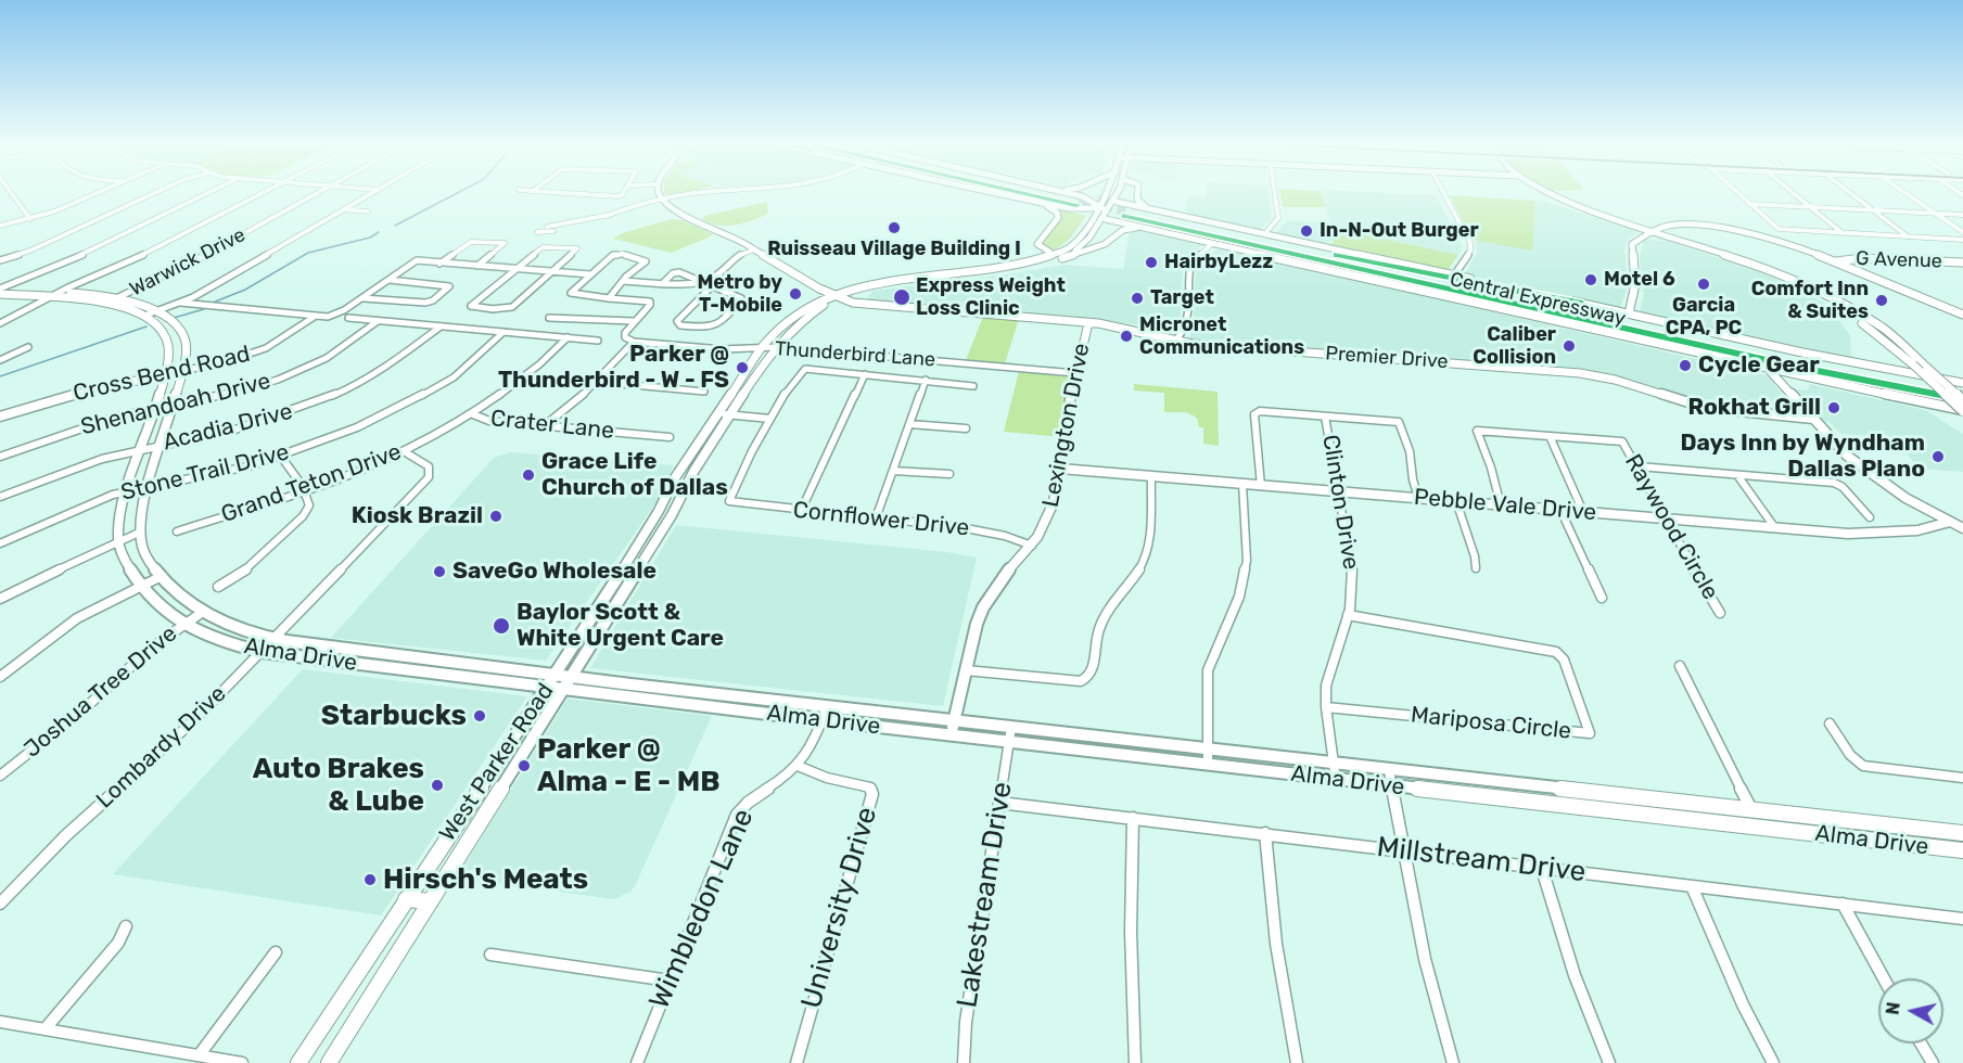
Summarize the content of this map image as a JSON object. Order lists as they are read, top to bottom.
{
  "streets": {
    "highway": ["Central Expressway"],
    "main road": [
      "G Avenue",
      "Premier Drive",
      "Cross Bend Road",
      "Lexington Drive",
      "Pebble Vale Drive",
      "Alma Drive",
      "West Parker Road"
    ],
    "street": [
      "Warwick Drive",
      "Thunderbird Lane",
      "Shenandoah Drive",
      "Crater Lane",
      "Acadia Drive",
      "Stone Trail Drive",
      "Grand Teton Drive",
      "Clinton Drive",
      "Cornflower Drive",
      "Raywood Circle",
      "Joshua Tree Drive",
      "Mariposa Circle",
      "Lombardy Drive",
      "Millstream Drive",
      "Lakestream Drive",
      "University Drive",
      "Wimbledon Lane"
    ]
  },
  "crossings": [
    ["Central Expressway", "West Parker Road"],
    ["Thunderbird Lane", "Lexington Drive"],
    ["Thunderbird Lane", "West Parker Road"],
    ["Premier Drive", "Lexington Drive"],
    ["Premier Drive", "West Parker Road"],
    ["Crater Lane", "Grand Teton Drive"],
    ["Lexington Drive", "Pebble Vale Drive"],
    ["Lexington Drive", "Cornflower Drive"],
    ["Lexington Drive", "Alma Drive"],
    ["Grand Teton Drive", "Lombardy Drive"],
    ["Clinton Drive", "Pebble Vale Drive"],
    ["Clinton Drive", "Alma Drive"],
    ["Clinton Drive", "Mariposa Circle"],
    ["Pebble Vale Drive", "Raywood Circle"],
    ["Alma Drive", "Joshua Tree Drive"],
    ["Alma Drive", "Lombardy Drive"],
    ["Alma Drive", "West Parker Road"],
    ["Alma Drive", "Lakestream Drive"],
    ["Alma Drive", "Wimbledon Lane"],
    ["Millstream Drive", "Lakestream Drive"],
    ["University Drive", "Wimbledon Lane"]
  ],
  "places": [
    "Ruisseau Village Building I",
    "In-N-Out Burger",
    "HairbyLezz",
    "Motel 6",
    "Garcia CPA, PC",
    "Metro by T-Mobile",
    "Express Weight Loss Clinic",
    "Target",
    "Comfort Inn & Suites",
    "Micronet Communications",
    "Caliber Collision",
    "Cycle Gear",
    "Parker @ Thunderbird - W - FS",
    "Rokhat Grill",
    "Days Inn by Wyndham Dallas Plano",
    "Grace Life Church of Dallas",
    "Kiosk Brazil",
    "SaveGo Wholesale",
    "Baylor Scott & White Urgent Care",
    "Starbucks",
    "Parker @ Alma - E - MB",
    "Auto Brakes & Lube",
    "Hirsch's Meats"
  ],
  "north": "left"
}
